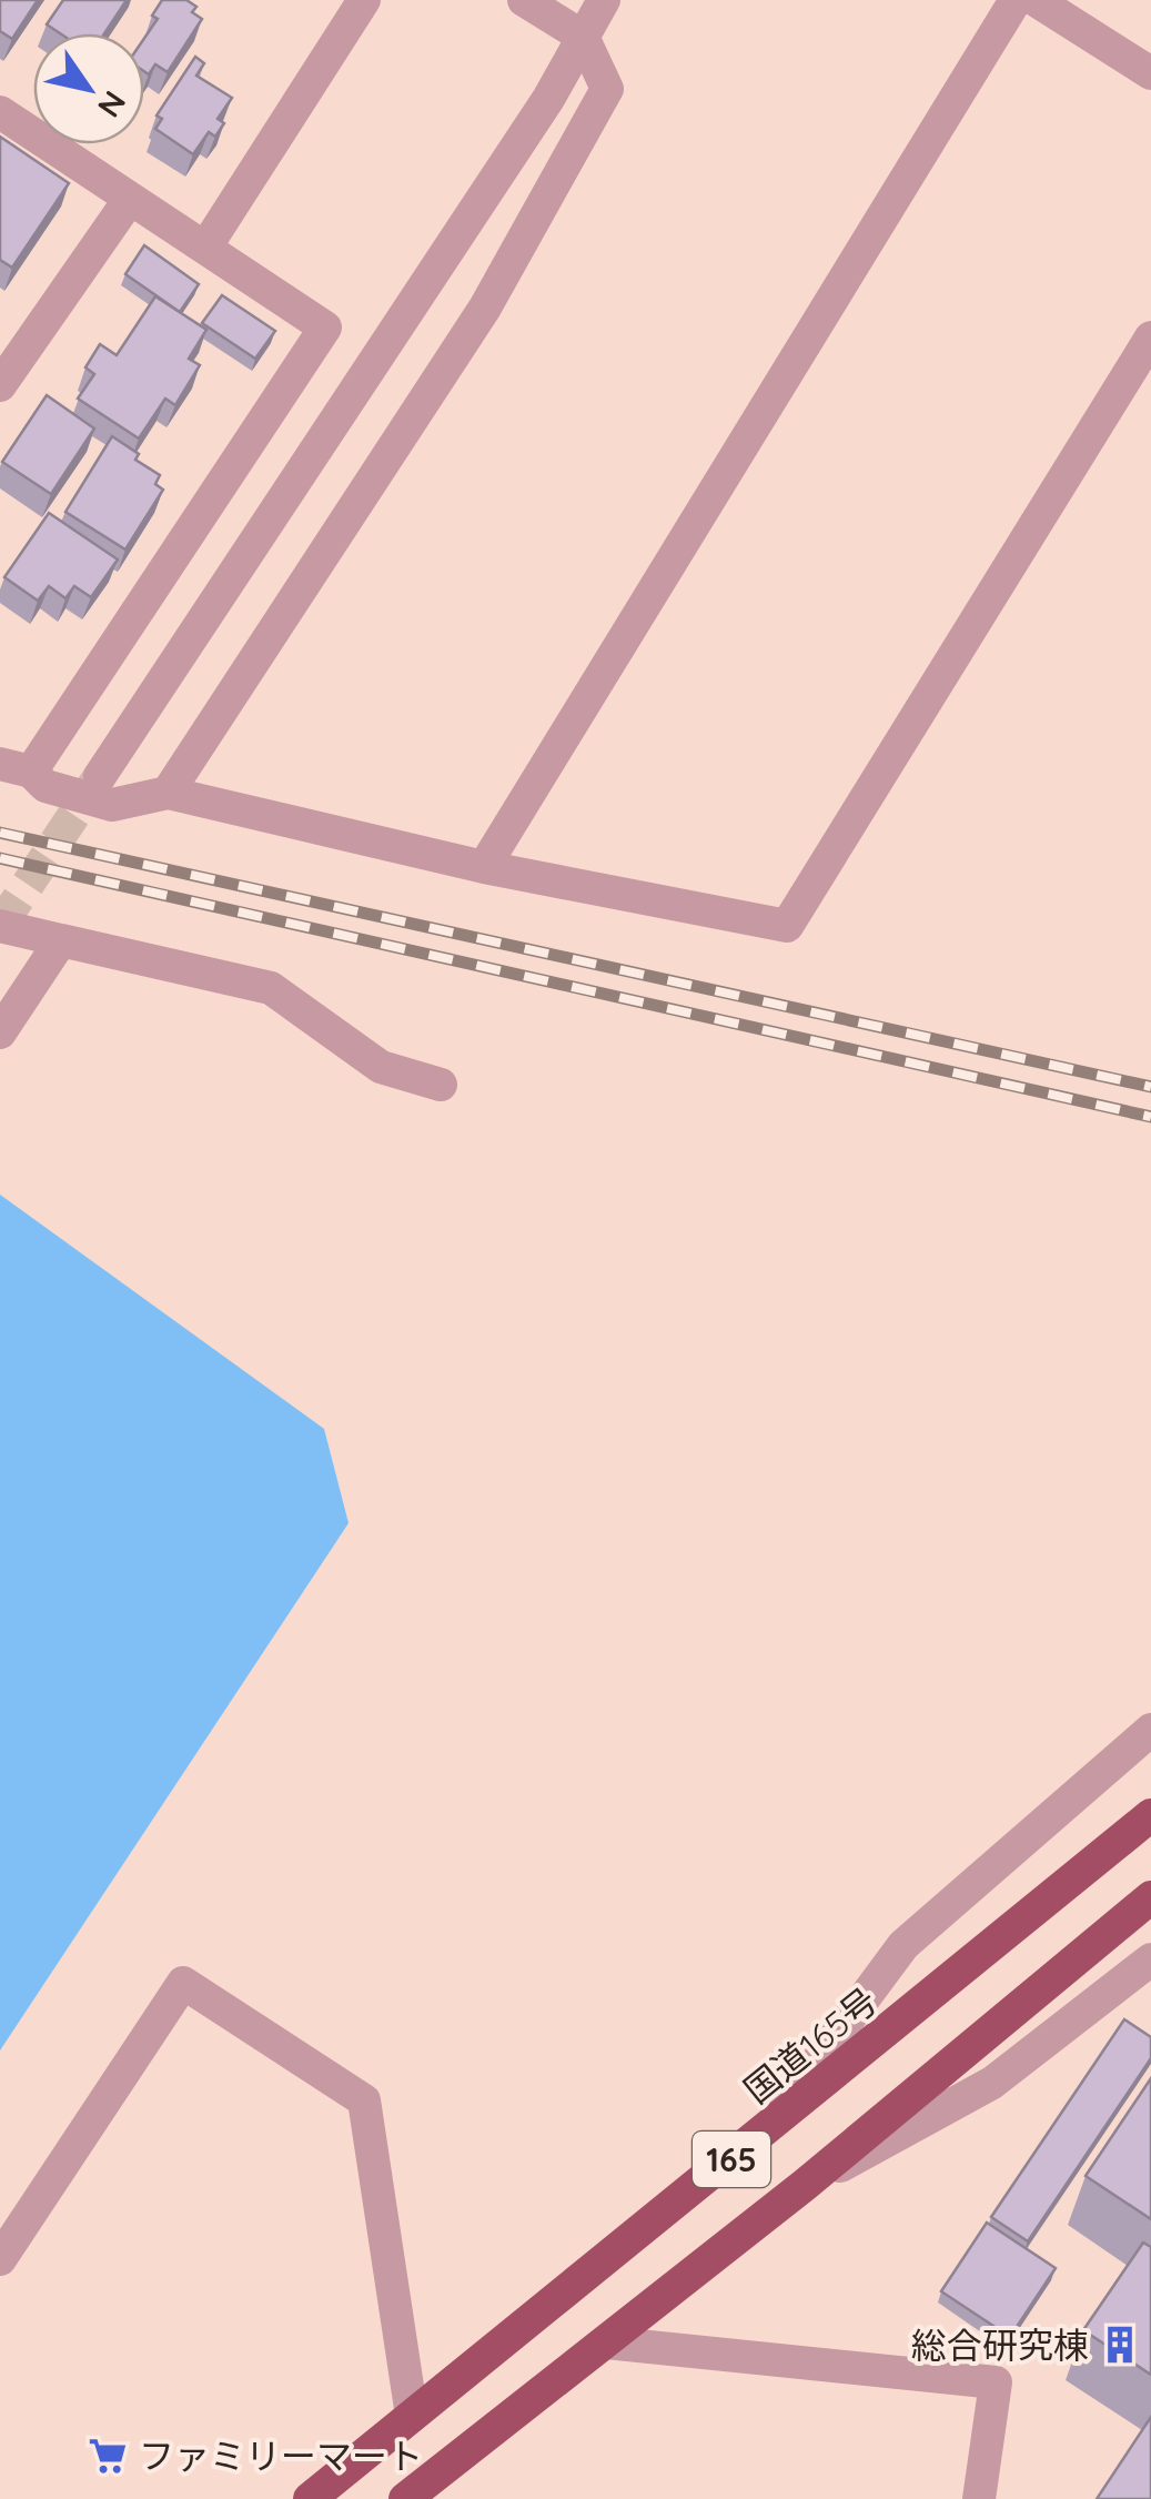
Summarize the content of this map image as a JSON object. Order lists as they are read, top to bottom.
{
  "streets": {
    "highway": ["国道165号", "165"]
  },
  "places": {
    "building": ["総合研究棟"],
    "supermarket": ["ファミリーマート"]
  },
  "north": "bottom right"
}
